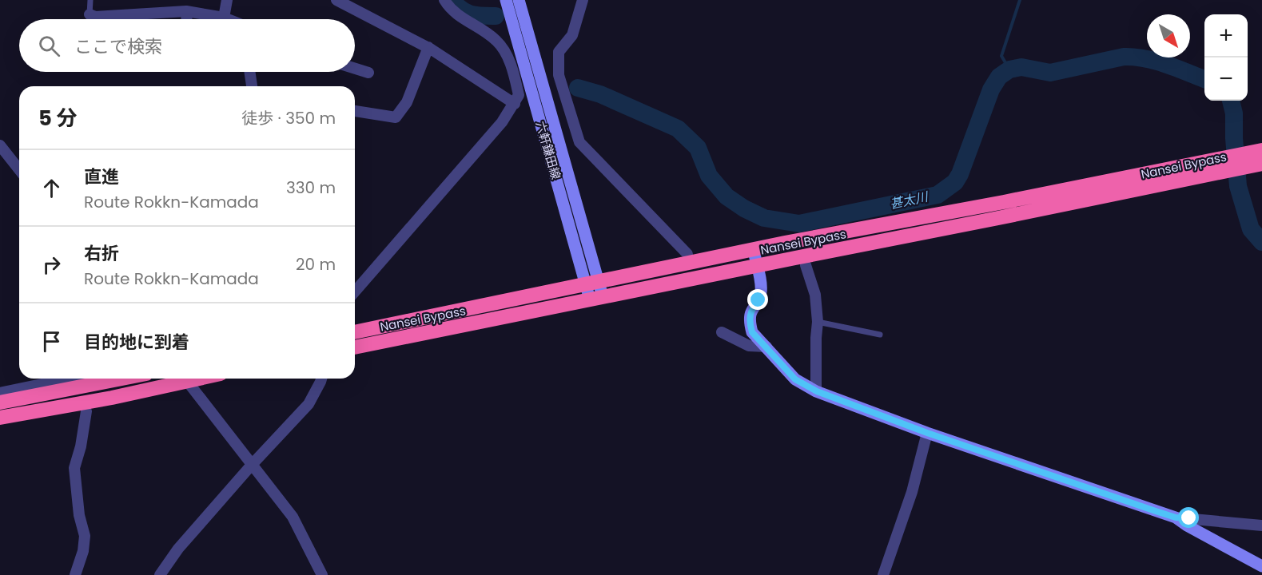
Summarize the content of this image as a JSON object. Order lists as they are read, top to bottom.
{
  "streets": {
    "highway": ["Nansei Bypass"],
    "main road": ["六軒鎌田線"]
  },
  "crossings": [
    ["六軒鎌田線", "Nansei Bypass"]
  ],
  "water": ["甚太川"],
  "north": "bottom right",
  "page": {
    "map_buttons": ["+", "−"],
    "search": "ここで検索",
    "heading": ["5 分", "徒歩 · 350 m"],
    "list": [
      ["直進", "Route Rokkn-Kamada", "330 m"],
      ["右折", "Route Rokkn-Kamada", "20 m"],
      "目的地に到着"
    ]
  }
}
